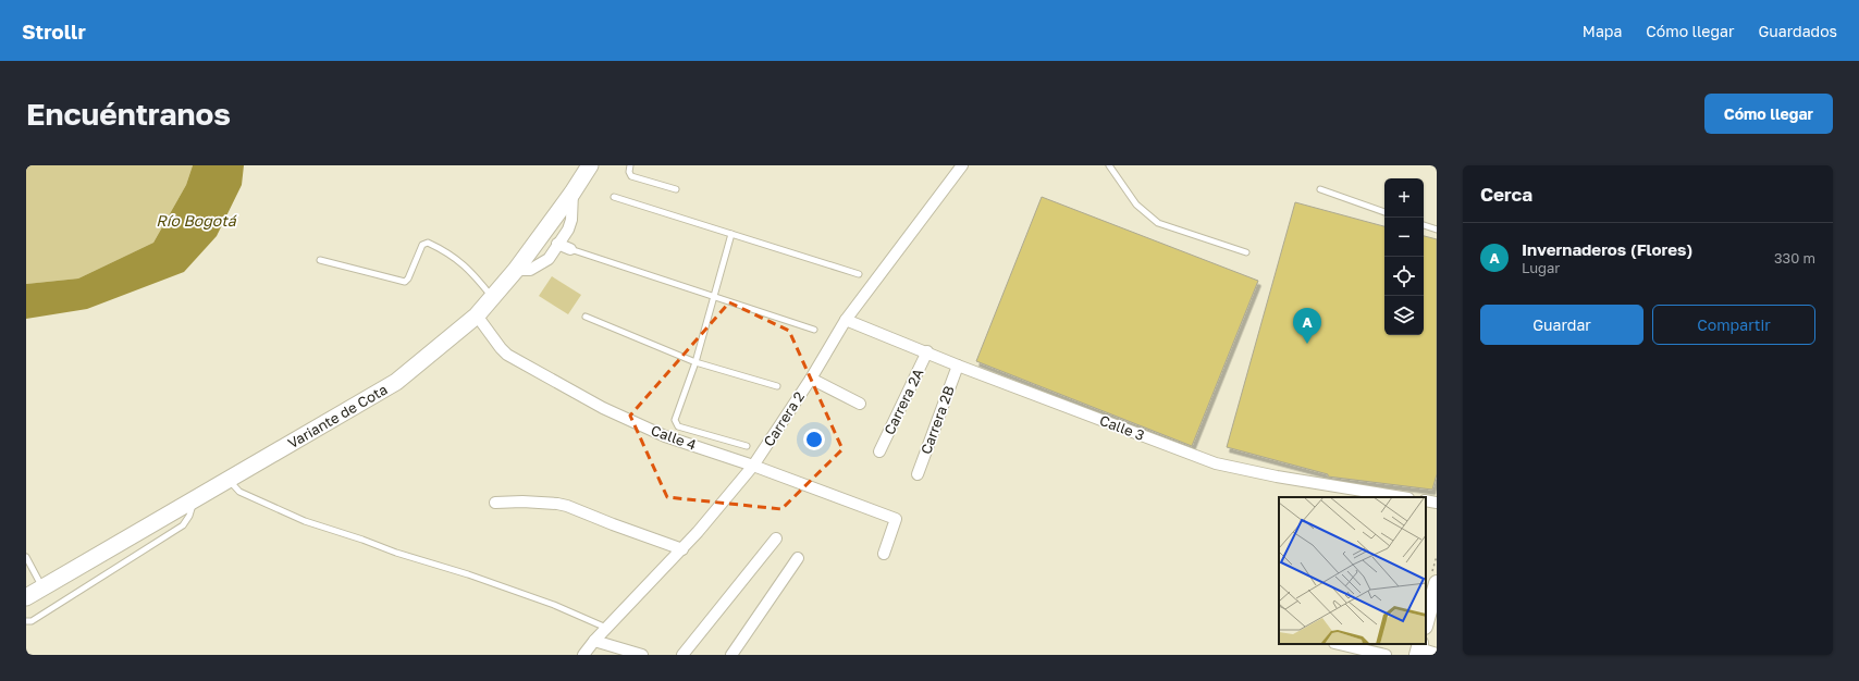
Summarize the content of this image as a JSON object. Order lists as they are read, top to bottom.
{
  "streets": {
    "main road": ["Variante de Cota"],
    "street": [
      "Carrera 2A",
      "Carrera 2",
      "Carrera 2B",
      "Calle 3",
      "Calle 4"
    ]
  },
  "crossings": [
    ["Carrera 2A", "Calle 3"],
    ["Variante de Cota", "Calle 4"],
    ["Carrera 2", "Calle 3"],
    ["Carrera 2", "Calle 4"],
    ["Carrera 2B", "Calle 3"]
  ],
  "water": ["Río Bogotá"],
  "page": {
    "header": "Strollr",
    "nav": ["Mapa", "Cómo llegar", "Guardados"],
    "buttons": [
      "Cómo llegar",
      ["Guardar", "Compartir"]
    ],
    "title": "Encuéntranos",
    "heading": "Cerca",
    "map_buttons": ["+", "−"],
    "list": [
      {
        "mark": "A",
        "name": "Invernaderos (Flores)",
        "note": "Lugar",
        "value": "330 m"
      }
    ],
    "pins": "A"
  }
}
